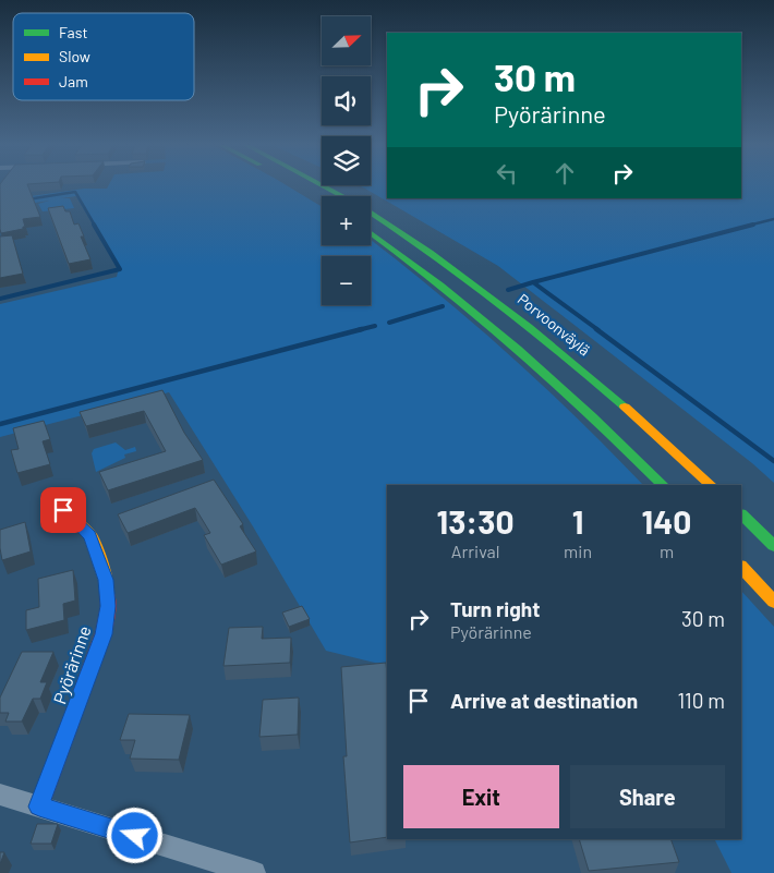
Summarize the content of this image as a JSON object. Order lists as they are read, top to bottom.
{
  "streets": {
    "main road": ["Porvoonväylä", "Pyörärinne"]
  },
  "legend": ["Fast", "Slow", "Jam"],
  "north": "top right",
  "page": {
    "map_buttons": ["+", "−"],
    "turn": ["30 m", "Pyörärinne"],
    "eta": [
      "13:30",
      "Arrival",
      "1",
      "min",
      "140",
      "m"
    ],
    "list": [
      {
        "name": "Turn right",
        "note": "Pyörärinne",
        "value": "30 m"
      },
      {
        "name": "Arrive at destination",
        "value": "110 m"
      }
    ],
    "buttons": ["Exit", "Share"]
  }
}
